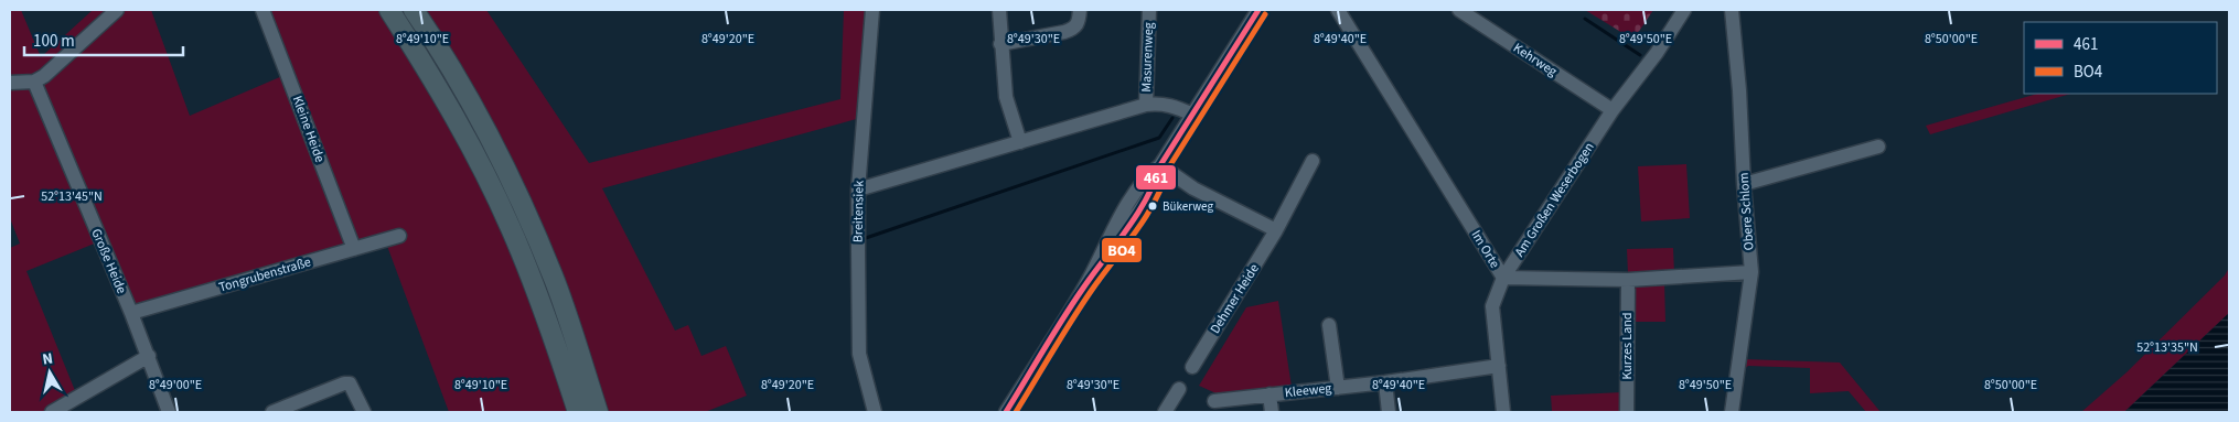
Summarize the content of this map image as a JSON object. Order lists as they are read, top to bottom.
{
  "streets": {
    "street": [
      "Masurenweg",
      "Kehrweg",
      "Kleine Heide",
      "Am Großen Weserbogen",
      "Breitensiek",
      "Obere Schlom",
      "Im Orte",
      "Große Heide",
      "Tongrubenstraße",
      "Dehmer Heide",
      "Kurzes Land",
      "Kleeweg"
    ]
  },
  "crossings": [
    ["Kehrweg", "Am Großen Weserbogen"],
    ["Kleine Heide", "Tongrubenstraße"],
    ["Am Großen Weserbogen", "Im Orte"],
    ["Am Großen Weserbogen", "Kleeweg"],
    ["Obere Schlom", "Im Orte"],
    ["Im Orte", "Kurzes Land"],
    ["Große Heide", "Tongrubenstraße"]
  ],
  "places": ["Bükerweg"],
  "lines": ["transit line 461", "transit line BO4"],
  "legend": ["461", "BO4"],
  "scale_bar": "100 m",
  "north": "top",
  "coordinates": [
    "8°49'10\"E",
    "8°49'20\"E",
    "8°49'30\"E",
    "8°49'40\"E",
    "8°49'50\"E",
    "8°50'00\"E",
    "52°13'45\"N",
    "52°13'35\"N",
    "8°49'00\"E"
  ]
}
